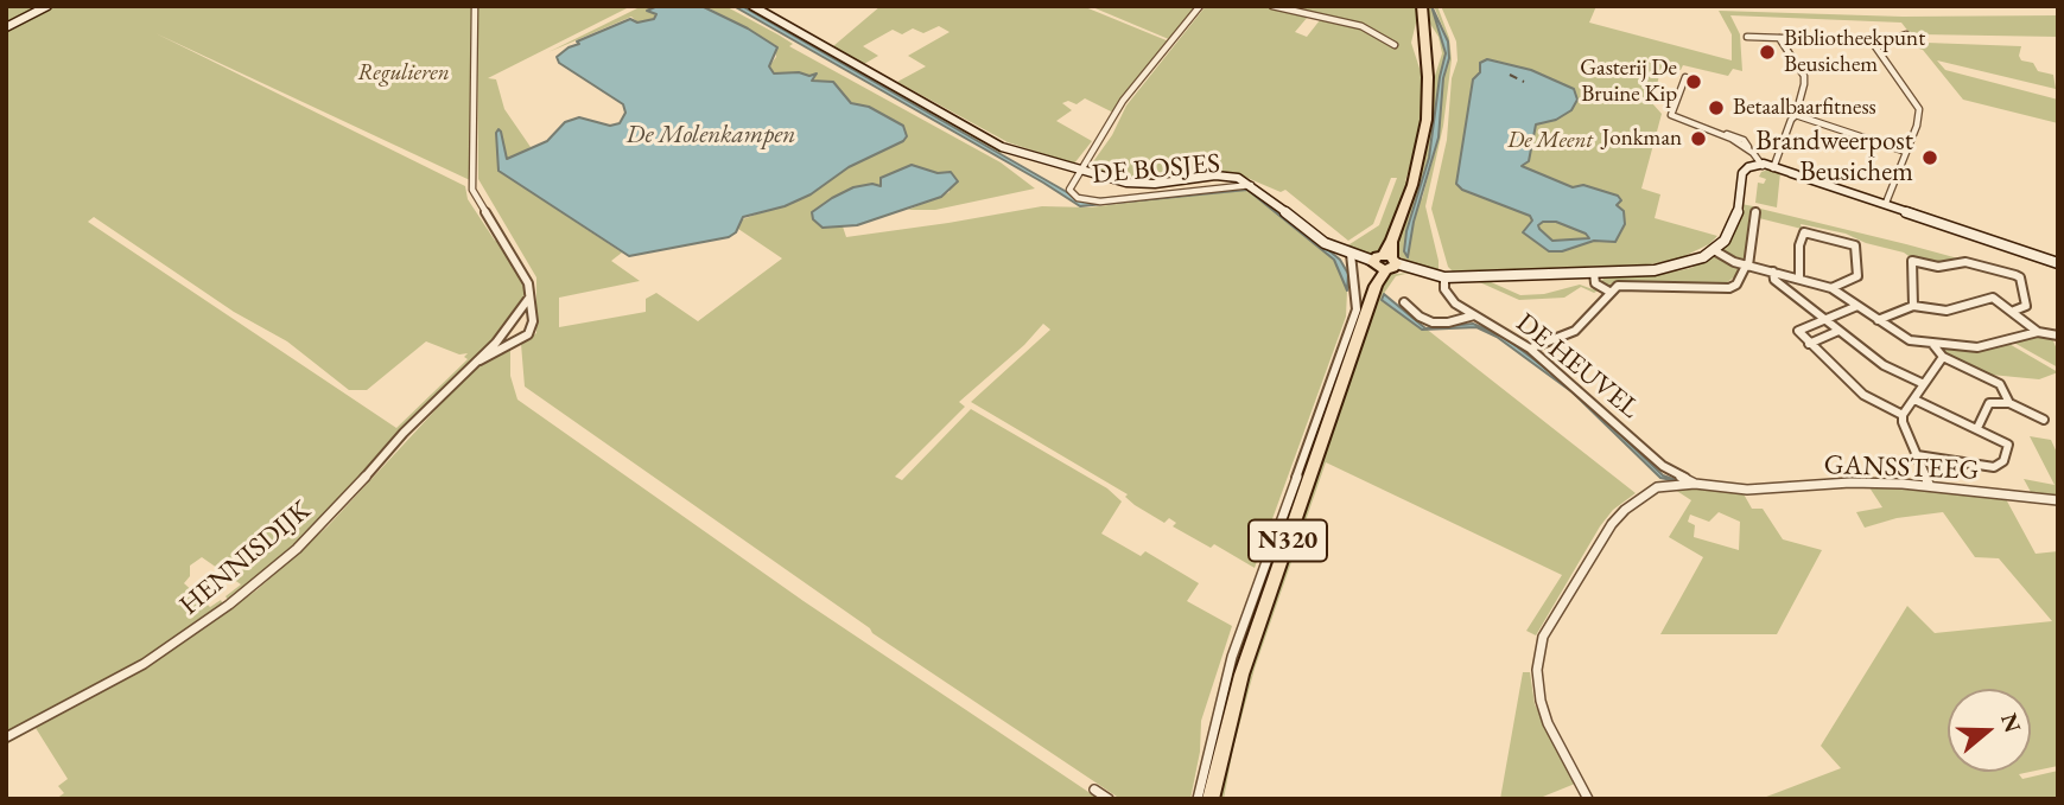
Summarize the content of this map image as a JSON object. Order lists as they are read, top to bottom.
{
  "streets": {
    "highway": ["N320"],
    "street": [
      "DE BOSJES",
      "DE HEUVEL",
      "GANSSTEEG",
      "HENNISDIJK"
    ]
  },
  "crossings": [
    ["DE BOSJES", "DE HEUVEL"],
    ["DE BOSJES", "N320"],
    ["DE HEUVEL", "GANSSTEEG"]
  ],
  "water": ["De Molenkampen"],
  "parks": ["Regulieren", "De Meent"],
  "places": [
    "Bibliotheekpunt Beusichem",
    "Gasterij De Bruine Kip",
    "Betaalbaarfitness",
    "Jonkman",
    "Brandweerpost Beusichem"
  ],
  "north": "right"
}
